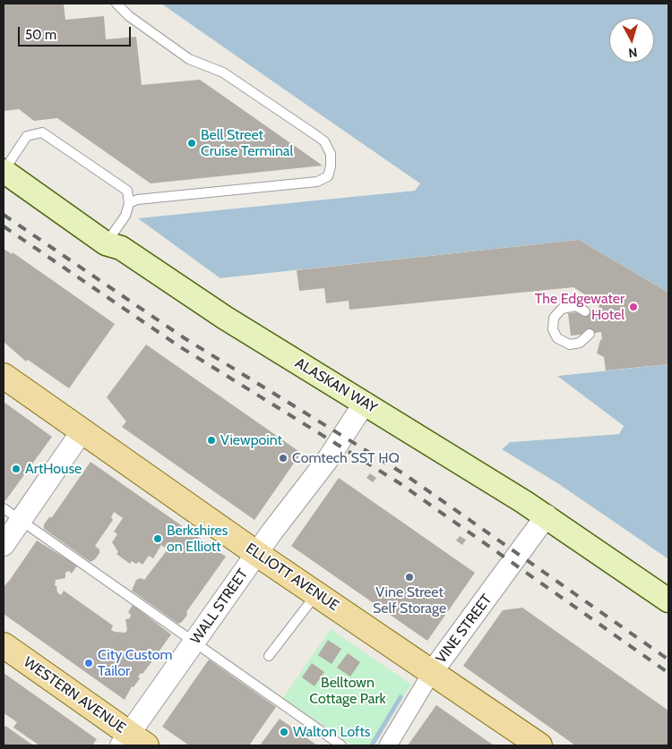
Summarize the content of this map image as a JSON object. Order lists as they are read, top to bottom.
{
  "streets": {
    "main road": ["ALASKAN WAY", "ELLIOTT AVENUE", "WESTERN AVENUE"],
    "street": ["WALL STREET", "VINE STREET"]
  },
  "crossings": [
    ["ALASKAN WAY", "WALL STREET"],
    ["ALASKAN WAY", "VINE STREET"],
    ["ELLIOTT AVENUE", "WALL STREET"],
    ["ELLIOTT AVENUE", "VINE STREET"],
    ["WALL STREET", "WESTERN AVENUE"]
  ],
  "parks": ["Belltown Cottage Park"],
  "places": [
    "Bell Street Cruise Terminal",
    "The Edgewater Hotel",
    "Viewpoint",
    "Comtech SST HQ",
    "ArtHouse",
    "Berkshires on Elliott",
    "Vine Street Self Storage",
    "City Custom Tailor",
    "Walton Lofts"
  ],
  "scale_bar": "50 m",
  "north": "bottom"
}
